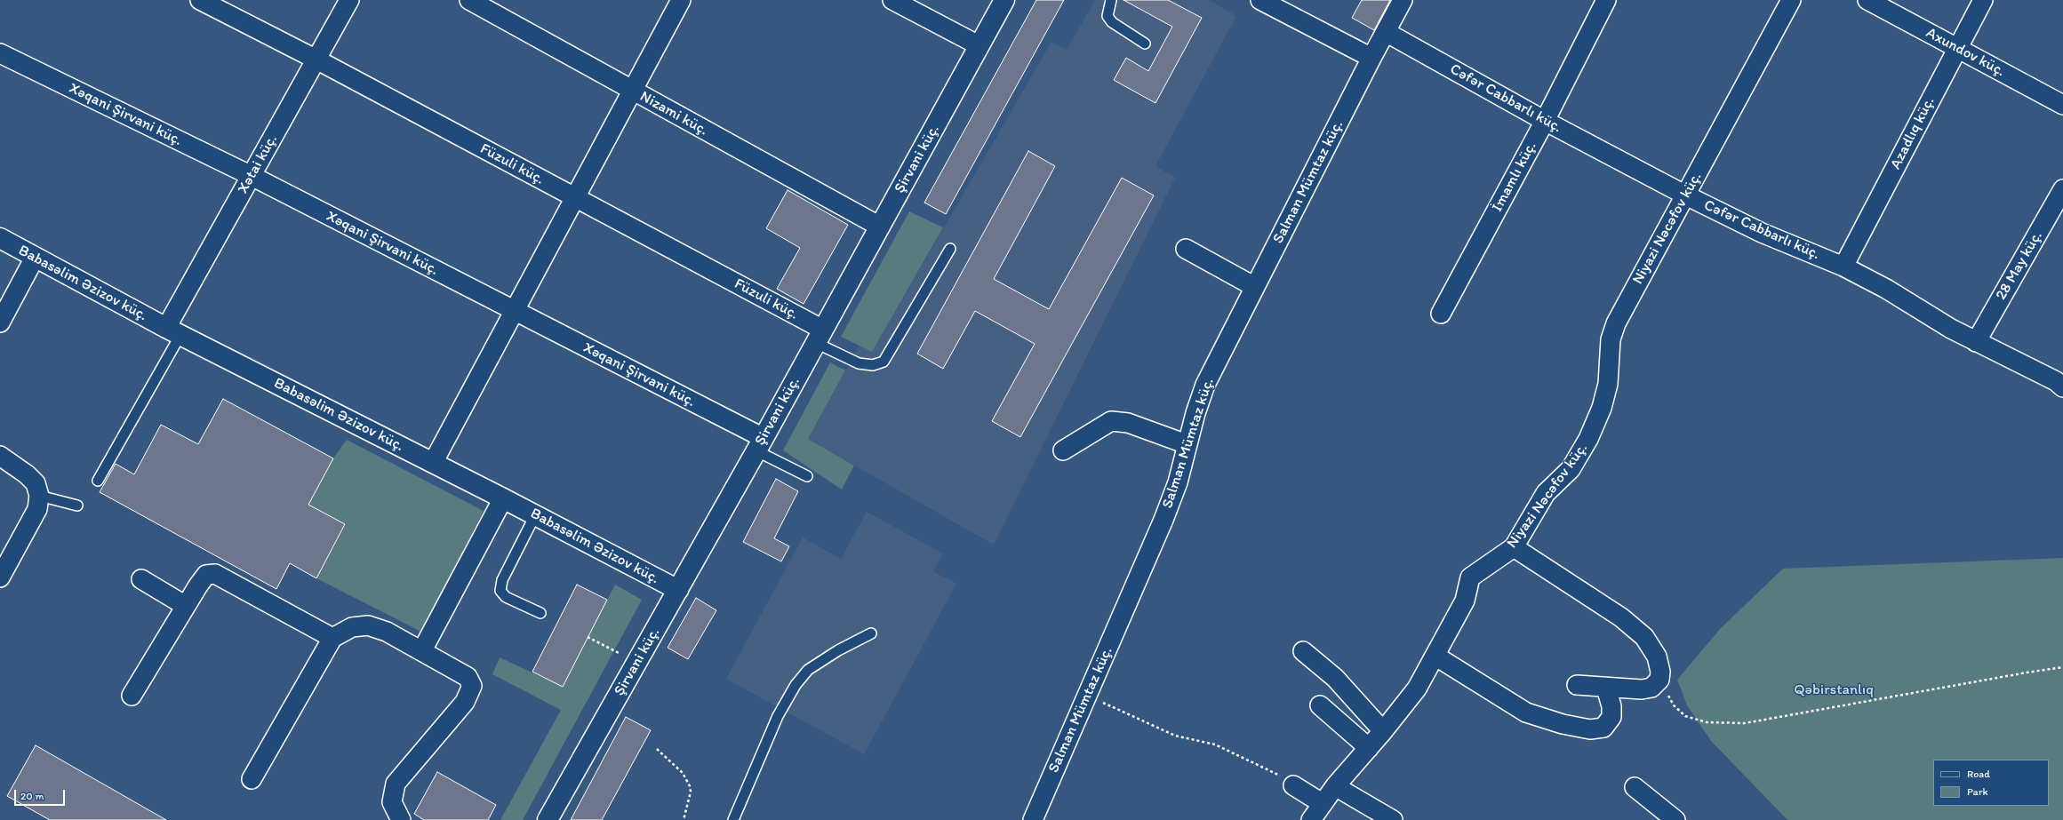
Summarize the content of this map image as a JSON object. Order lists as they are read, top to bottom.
{
  "streets": {
    "main road": ["Şirvani küç.", "Babasəlim Əzizov küç."],
    "street": [
      "Axundov küç.",
      "Cəfər Cabbarlı küç.",
      "Nizami küç.",
      "Xəqani Şirvani küç.",
      "Azadlıq küç.",
      "Xətai küç.",
      "Füzuli küç.",
      "İmamlı küç.",
      "Salman Mümtaz küç.",
      "Niyazi Nəcəfov küç.",
      "28 May küç."
    ]
  },
  "crossings": [
    ["Axundov küç.", "Azadlıq küç."],
    ["Cəfər Cabbarlı küç.", "Azadlıq küç."],
    ["Cəfər Cabbarlı küç.", "İmamlı küç."],
    ["Cəfər Cabbarlı küç.", "Salman Mümtaz küç."],
    ["Cəfər Cabbarlı küç.", "Niyazi Nəcəfov küç."],
    ["Cəfər Cabbarlı küç.", "28 May küç."],
    ["Nizami küç.", "Şirvani küç."],
    ["Xəqani Şirvani küç.", "Şirvani küç."],
    ["Xəqani Şirvani küç.", "Xətai küç."],
    ["Şirvani küç.", "Füzuli küç."],
    ["Şirvani küç.", "Babasəlim Əzizov küç."],
    ["Xətai küç.", "Füzuli küç."],
    ["Xətai küç.", "Babasəlim Əzizov küç."]
  ],
  "parks": ["Qəbirstanlıq"],
  "legend": ["Road", "Park"],
  "scale_bar": "20 m"
}
